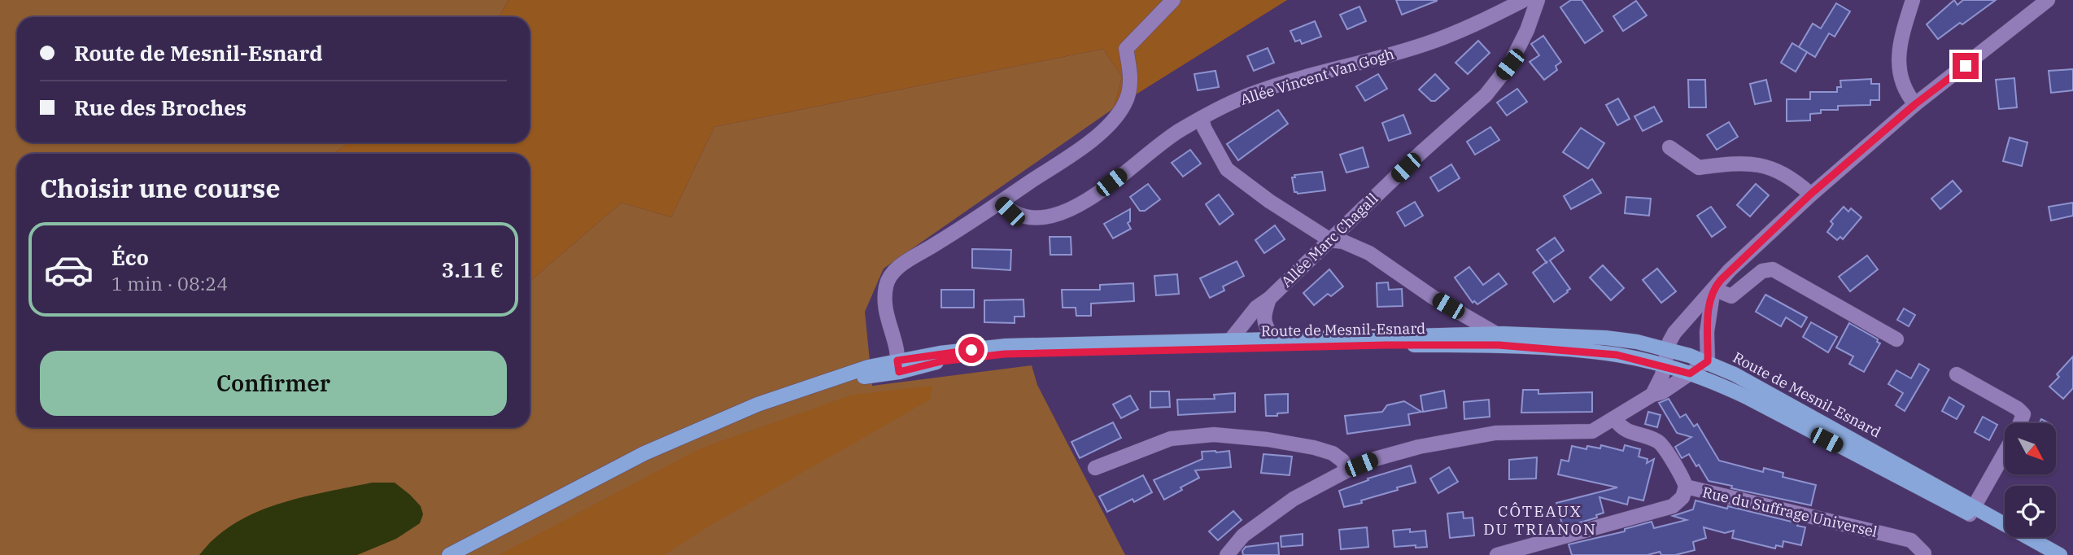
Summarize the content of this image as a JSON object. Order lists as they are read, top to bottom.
{
  "streets": {
    "main road": ["Route de Mesnil-Esnard"],
    "street": ["Allée Vincent Van Gogh", "Allée Marc Chagall", "Rue du Suffrage Universel"]
  },
  "crossings": [
    ["Allée Marc Chagall", "Route de Mesnil-Esnard"]
  ],
  "districts": ["CÔTEAUX DU TRIANON"],
  "north": "bottom right",
  "page": {
    "banner": ["Route de Mesnil-Esnard", "Rue des Broches"],
    "heading": "Choisir une course",
    "list": [
      {
        "name": "Éco",
        "note": "1 min · 08:24",
        "value": "3.11 €"
      }
    ],
    "buttons": "Confirmer"
  }
}
